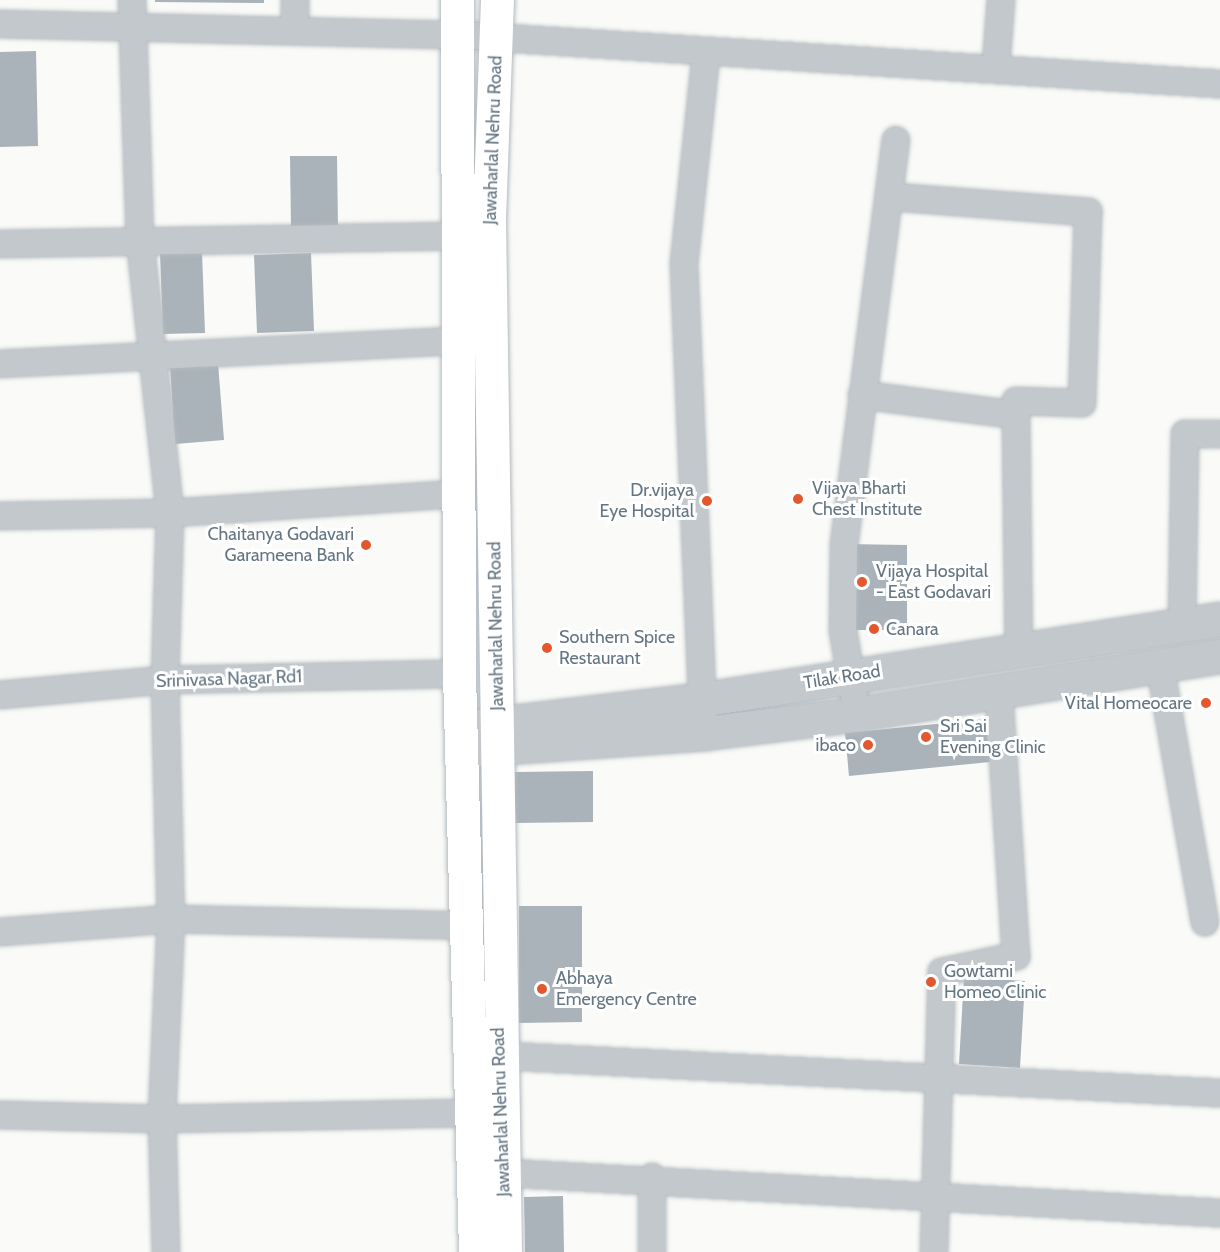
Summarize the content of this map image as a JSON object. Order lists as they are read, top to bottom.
{
  "streets": {
    "main road": ["Jawaharlal Nehru Road"],
    "street": ["Tilak Road", "Srinivasa Nagar Rd1"]
  },
  "crossings": [
    ["Jawaharlal Nehru Road", "Tilak Road"],
    ["Jawaharlal Nehru Road", "Srinivasa Nagar Rd1"]
  ],
  "places": [
    "Vijaya Bharti Chest Institute",
    "Dr.vijaya Eye Hospital",
    "Chaitanya Godavari Garameena Bank",
    "Vijaya Hospital - East Godavari",
    "Canara",
    "Southern Spice Restaurant",
    "Vital Homeocare",
    "Sri Sai Evening Clinic",
    "ibaco",
    "Gowtami Homeo Clinic",
    "Abhaya Emergency Centre"
  ]
}
